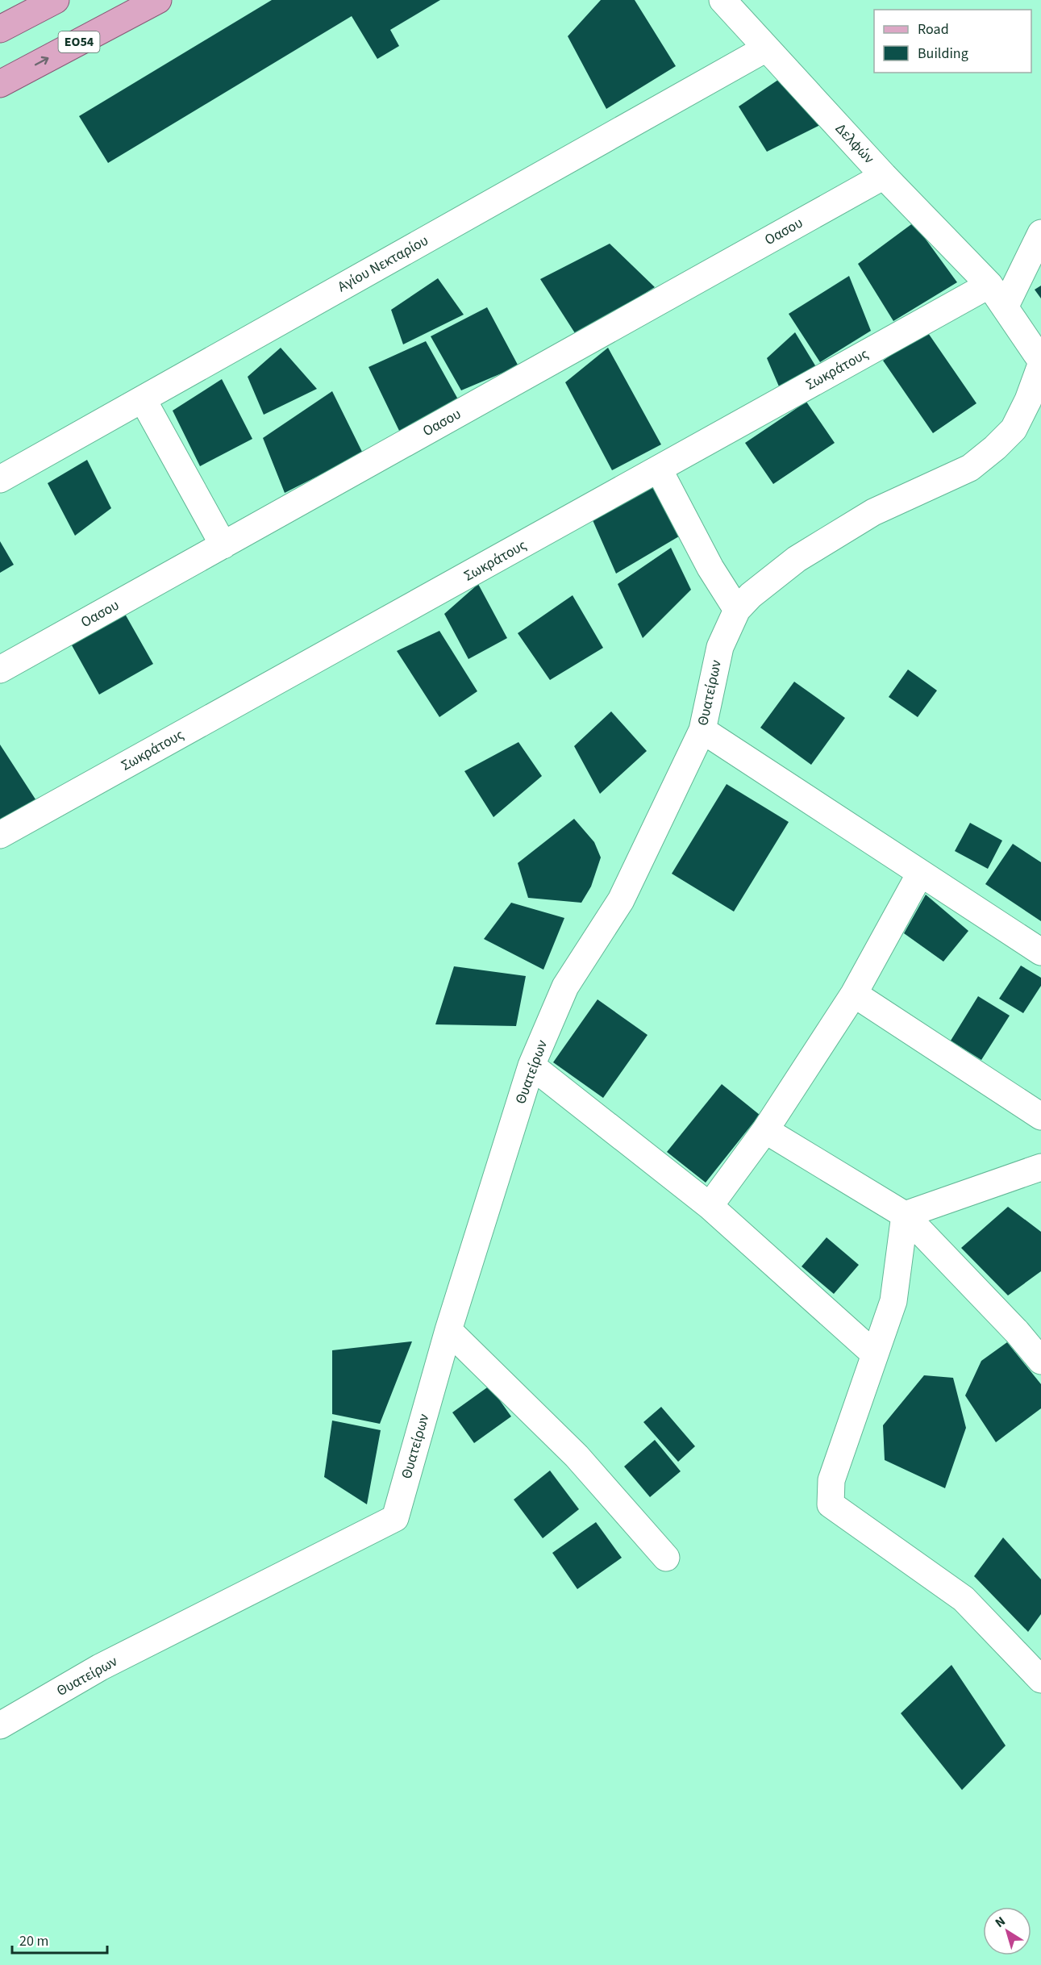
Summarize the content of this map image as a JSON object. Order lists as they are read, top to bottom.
{
  "streets": {
    "main road": ["ΕΟ54"],
    "street": [
      "Δελφών",
      "Οασου",
      "Αγίου Νεκταρίου",
      "Σωκράτους",
      "Θυατείρων"
    ]
  },
  "crossings": [
    ["Δελφών", "Οασου"],
    ["Δελφών", "Αγίου Νεκταρίου"],
    ["Δελφών", "Σωκράτους"],
    ["Δελφών", "Θυατείρων"]
  ],
  "legend": ["Road", "Building"],
  "scale_bar": "20 m",
  "north": "top left"
}
